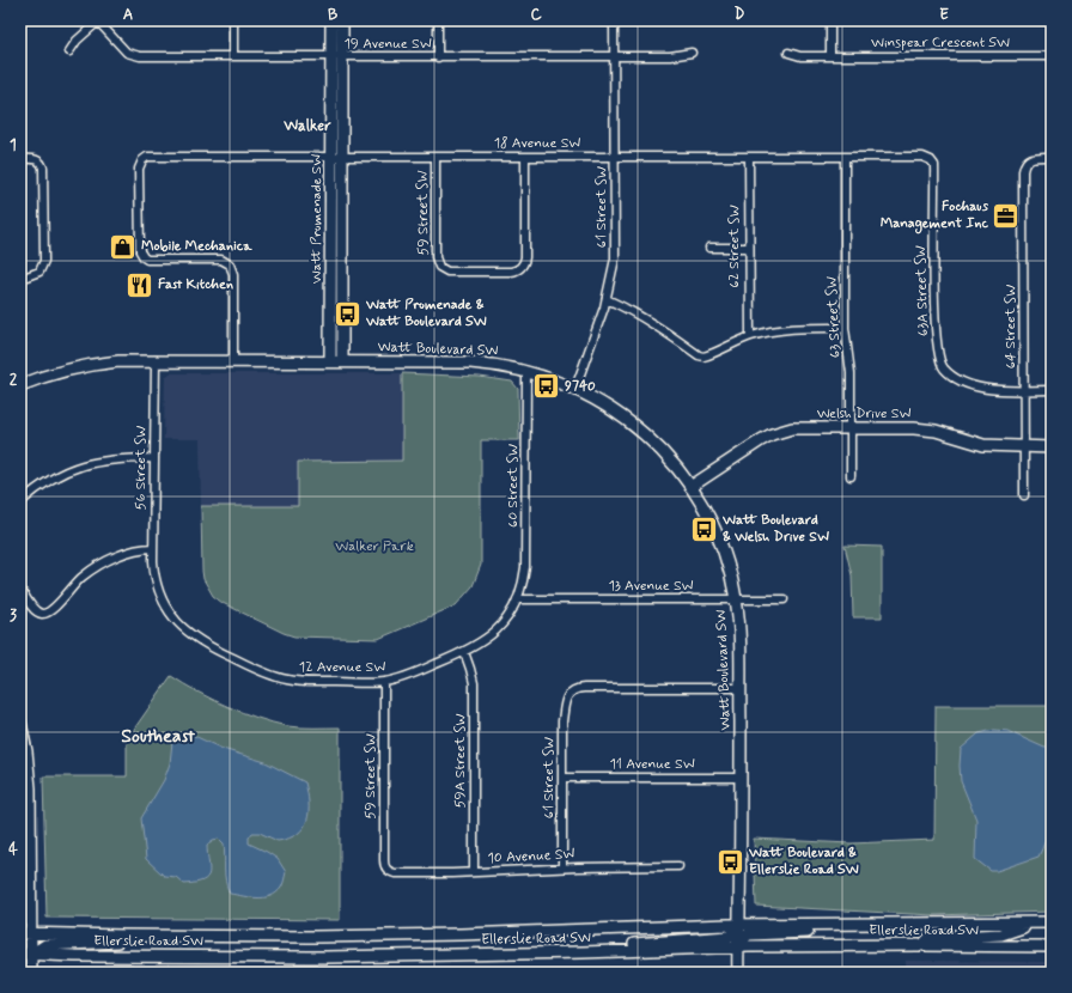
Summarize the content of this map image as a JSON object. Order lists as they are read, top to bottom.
{
  "streets": {
    "main road": [
      "Watt Promenade SW",
      "Watt Boulevard SW",
      "Welsh Drive SW",
      "Ellerslie Road SW"
    ],
    "street": [
      "Winspear Crescent SW",
      "19 Avenue SW",
      "18 Avenue SW",
      "61 Street SW",
      "59 Street SW",
      "62 Street SW",
      "63A Street SW",
      "63 Street SW",
      "64 Street SW",
      "56 Street SW",
      "60 Street SW",
      "13 Avenue SW",
      "12 Avenue SW",
      "59A Street SW",
      "11 Avenue SW",
      "10 Avenue SW"
    ]
  },
  "crossings": [
    ["19 Avenue SW", "61 Street SW"],
    ["19 Avenue SW", "Watt Promenade SW"],
    ["18 Avenue SW", "61 Street SW"],
    ["18 Avenue SW", "59 Street SW"],
    ["18 Avenue SW", "Watt Promenade SW"],
    ["18 Avenue SW", "62 Street SW"],
    ["18 Avenue SW", "63A Street SW"],
    ["18 Avenue SW", "63 Street SW"],
    ["18 Avenue SW", "Watt Boulevard SW"],
    ["61 Street SW", "Watt Boulevard SW"],
    ["61 Street SW", "11 Avenue SW"],
    ["61 Street SW", "10 Avenue SW"],
    ["59 Street SW", "12 Avenue SW"],
    ["59 Street SW", "10 Avenue SW"],
    ["Watt Promenade SW", "Watt Boulevard SW"],
    ["63A Street SW", "64 Street SW"],
    ["63 Street SW", "Welsh Drive SW"],
    ["64 Street SW", "Welsh Drive SW"],
    ["Watt Boulevard SW", "Welsh Drive SW"],
    ["Watt Boulevard SW", "56 Street SW"],
    ["Watt Boulevard SW", "60 Street SW"],
    ["Watt Boulevard SW", "13 Avenue SW"],
    ["Watt Boulevard SW", "11 Avenue SW"],
    ["Watt Boulevard SW", "Ellerslie Road SW"],
    ["56 Street SW", "12 Avenue SW"],
    ["60 Street SW", "13 Avenue SW"],
    ["60 Street SW", "12 Avenue SW"],
    ["13 Avenue SW", "12 Avenue SW"],
    ["12 Avenue SW", "59A Street SW"],
    ["59A Street SW", "10 Avenue SW"]
  ],
  "districts": ["Walker", "Southeast"],
  "parks": ["Walker Park"],
  "places": {
    "office": ["Fochaus Management Inc"],
    "shop": ["Mobile Mechanica"],
    "restaurant": ["Fast Kitchen"],
    "bus stop": [
      "Watt Promenade & Watt Boulevard SW",
      "9740",
      "Watt Boulevard & Welsh Drive SW",
      "Watt Boulevard & Ellerslie Road SW"
    ]
  },
  "grid": {
    "columns": [
      "A",
      "B",
      "C",
      "D",
      "E"
    ],
    "rows": [
      "1",
      "2",
      "3",
      "4"
    ]
  }
}
